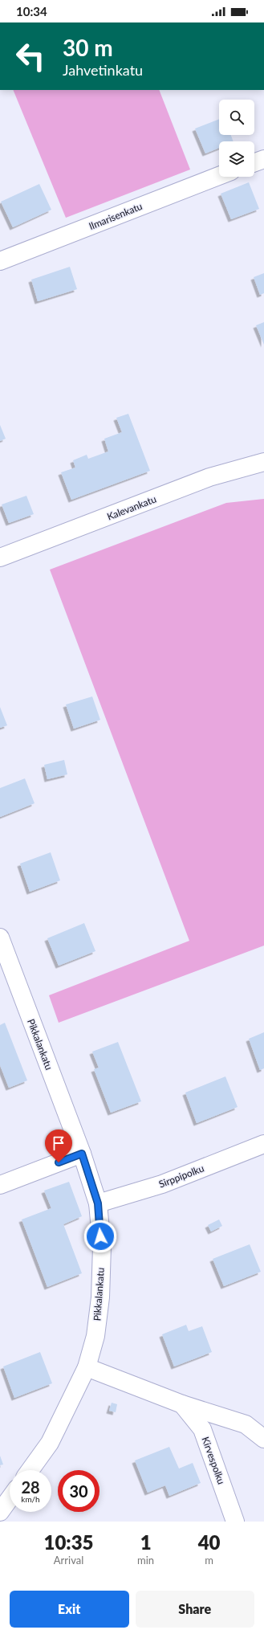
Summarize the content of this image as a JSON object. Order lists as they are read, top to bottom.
{
  "streets": {
    "street": [
      "Ilmarisenkatu",
      "Kalevankatu",
      "Pikkalankatu",
      "Sirppipolku",
      "Kirvespolku"
    ]
  },
  "crossings": [
    ["Pikkalankatu", "Sirppipolku"],
    ["Pikkalankatu", "Kirvespolku"]
  ],
  "page": {
    "status": "10:34",
    "turn": ["30 m", "Jahvetinkatu"],
    "speed": "28 km/h",
    "limit": "30",
    "eta": [
      "10:35",
      "Arrival",
      "1",
      "min",
      "40",
      "m"
    ],
    "buttons": ["Exit", "Share"]
  }
}
